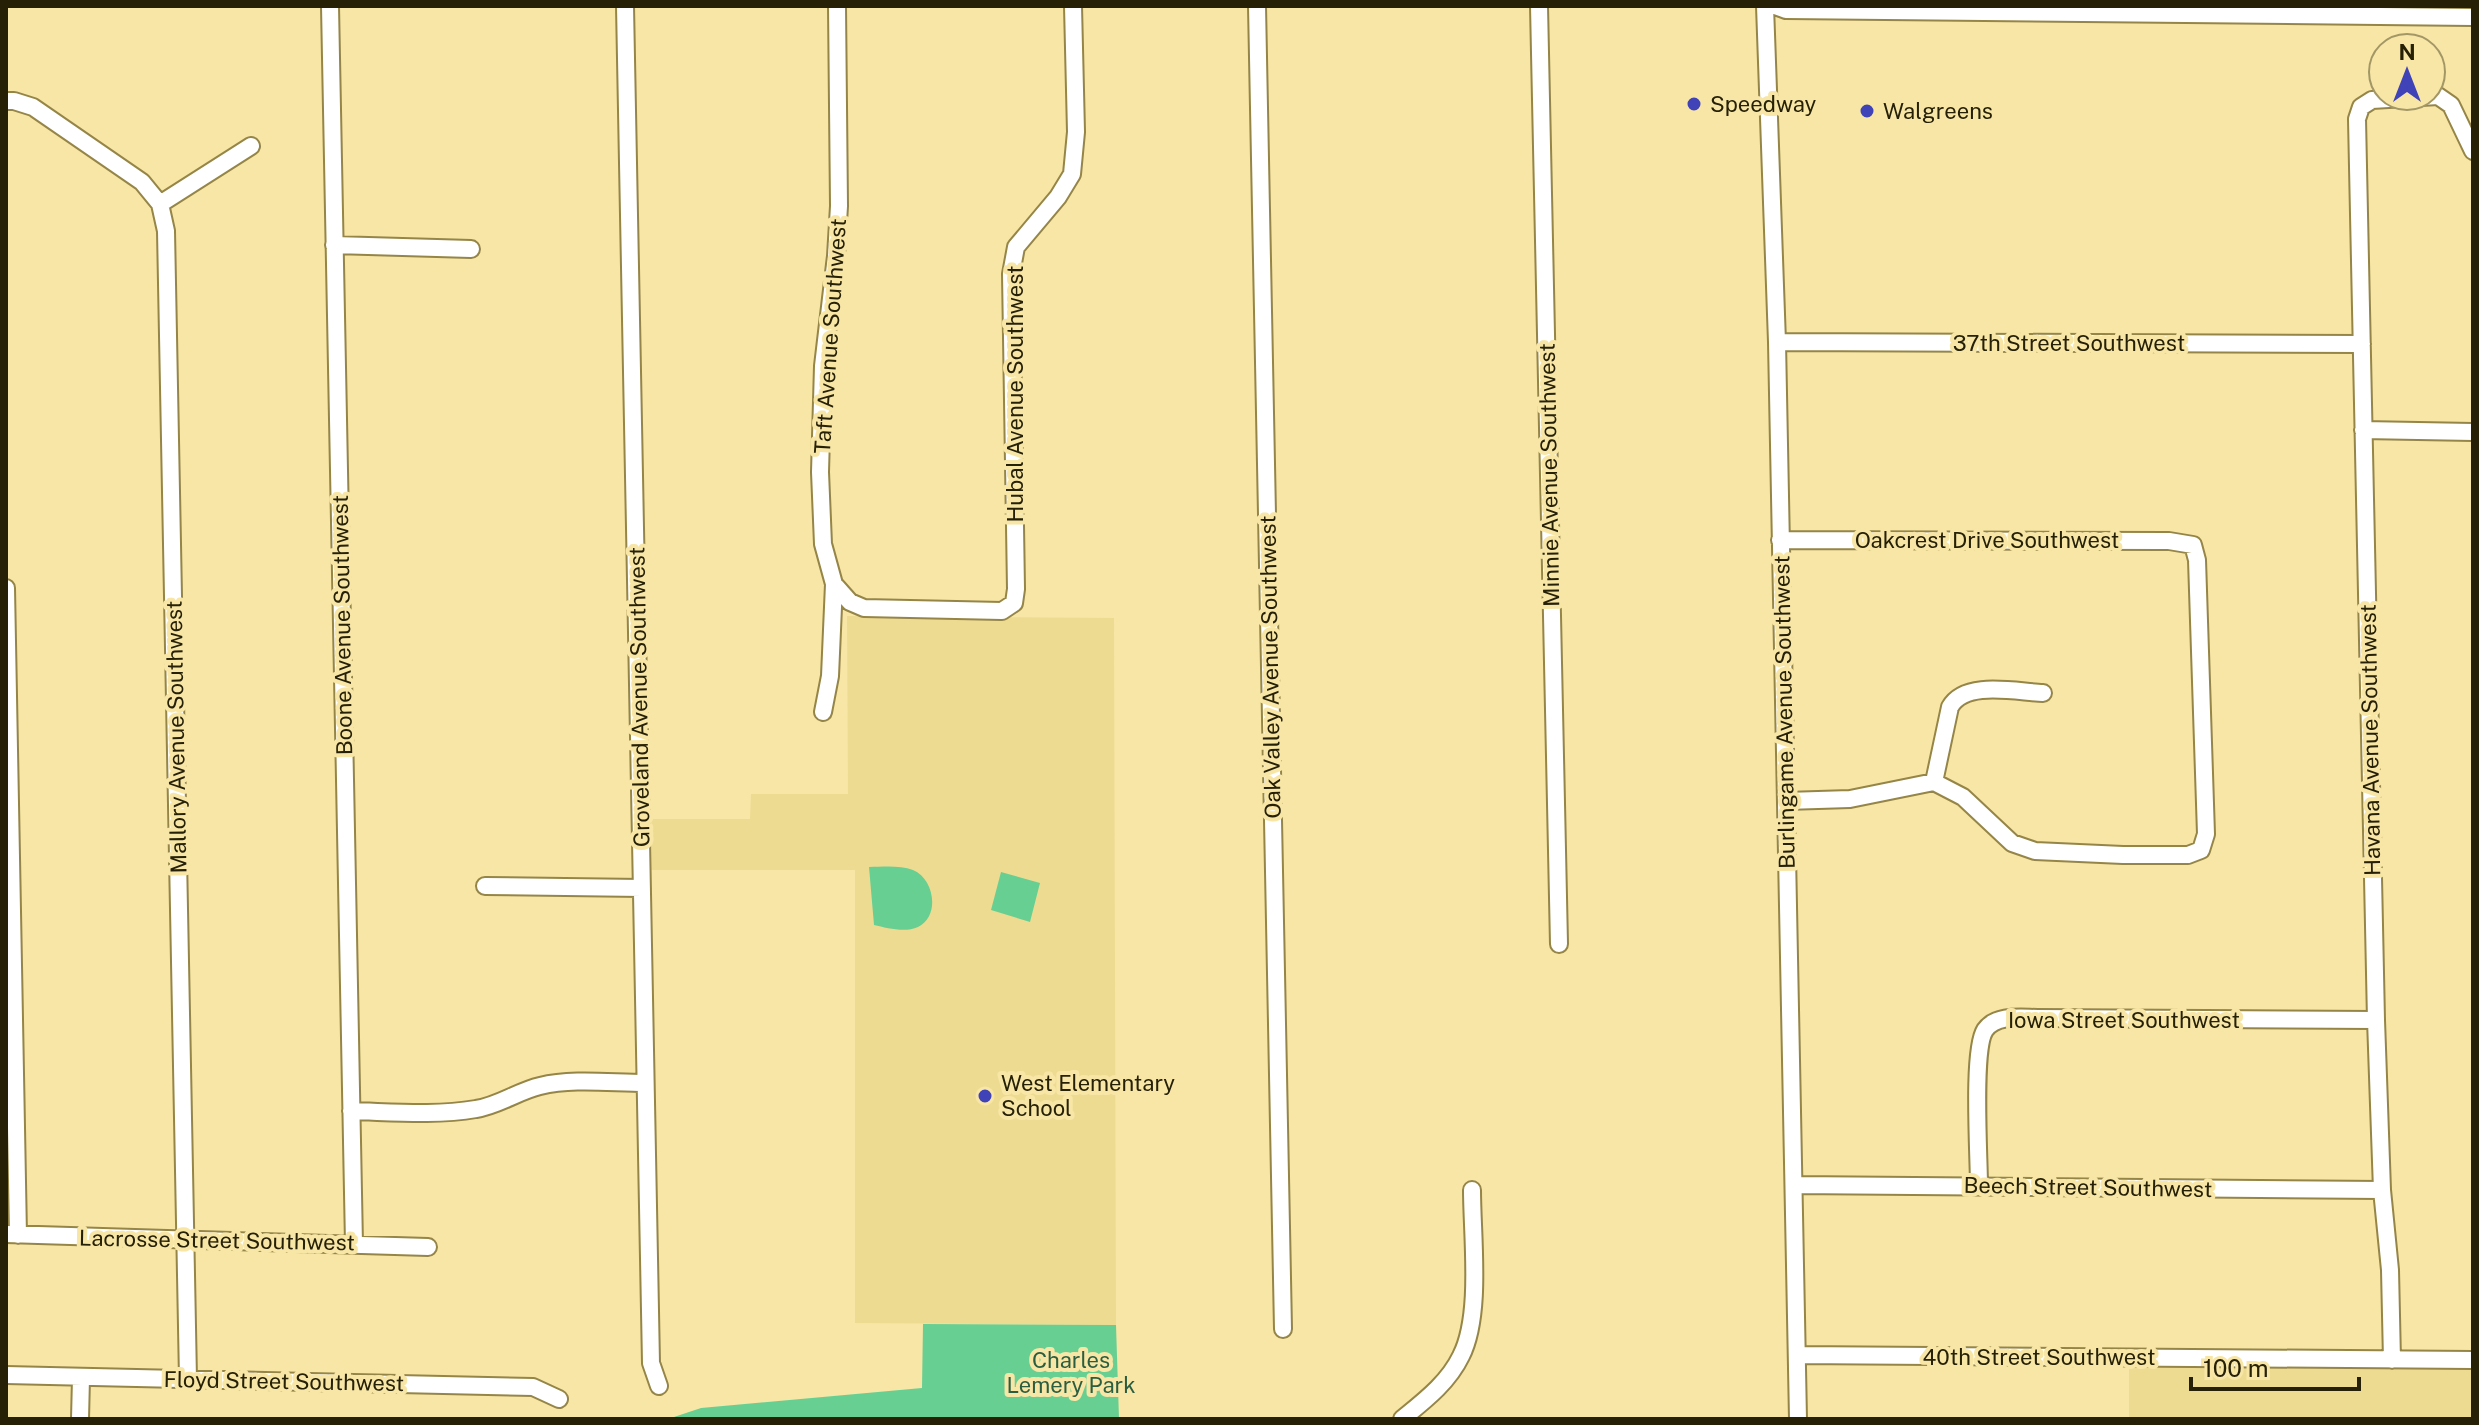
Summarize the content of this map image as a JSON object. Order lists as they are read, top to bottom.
{
  "streets": {
    "street": [
      "Taft Avenue Southwest",
      "37th Street Southwest",
      "Hubal Avenue Southwest",
      "Minnie Avenue Southwest",
      "Oakcrest Drive Southwest",
      "Boone Avenue Southwest",
      "Oak Valley Avenue Southwest",
      "Groveland Avenue Southwest",
      "Burlingame Avenue Southwest",
      "Mallory Avenue Southwest",
      "Havana Avenue Southwest",
      "Iowa Street Southwest",
      "Beech Street Southwest",
      "Lacrosse Street Southwest",
      "40th Street Southwest",
      "Floyd Street Southwest"
    ]
  },
  "crossings": [
    ["Taft Avenue Southwest", "Hubal Avenue Southwest"],
    ["37th Street Southwest", "Burlingame Avenue Southwest"],
    ["37th Street Southwest", "Havana Avenue Southwest"],
    ["Oakcrest Drive Southwest", "Burlingame Avenue Southwest"],
    ["Boone Avenue Southwest", "Lacrosse Street Southwest"],
    ["Burlingame Avenue Southwest", "Beech Street Southwest"],
    ["Burlingame Avenue Southwest", "40th Street Southwest"],
    ["Mallory Avenue Southwest", "Lacrosse Street Southwest"],
    ["Mallory Avenue Southwest", "Floyd Street Southwest"],
    ["Havana Avenue Southwest", "Iowa Street Southwest"],
    ["Havana Avenue Southwest", "Beech Street Southwest"],
    ["Havana Avenue Southwest", "40th Street Southwest"],
    ["Iowa Street Southwest", "Beech Street Southwest"]
  ],
  "parks": ["Charles Lemery Park"],
  "places": ["Speedway", "Walgreens", "West Elementary School"],
  "scale_bar": "100 m",
  "north": "top"
}
